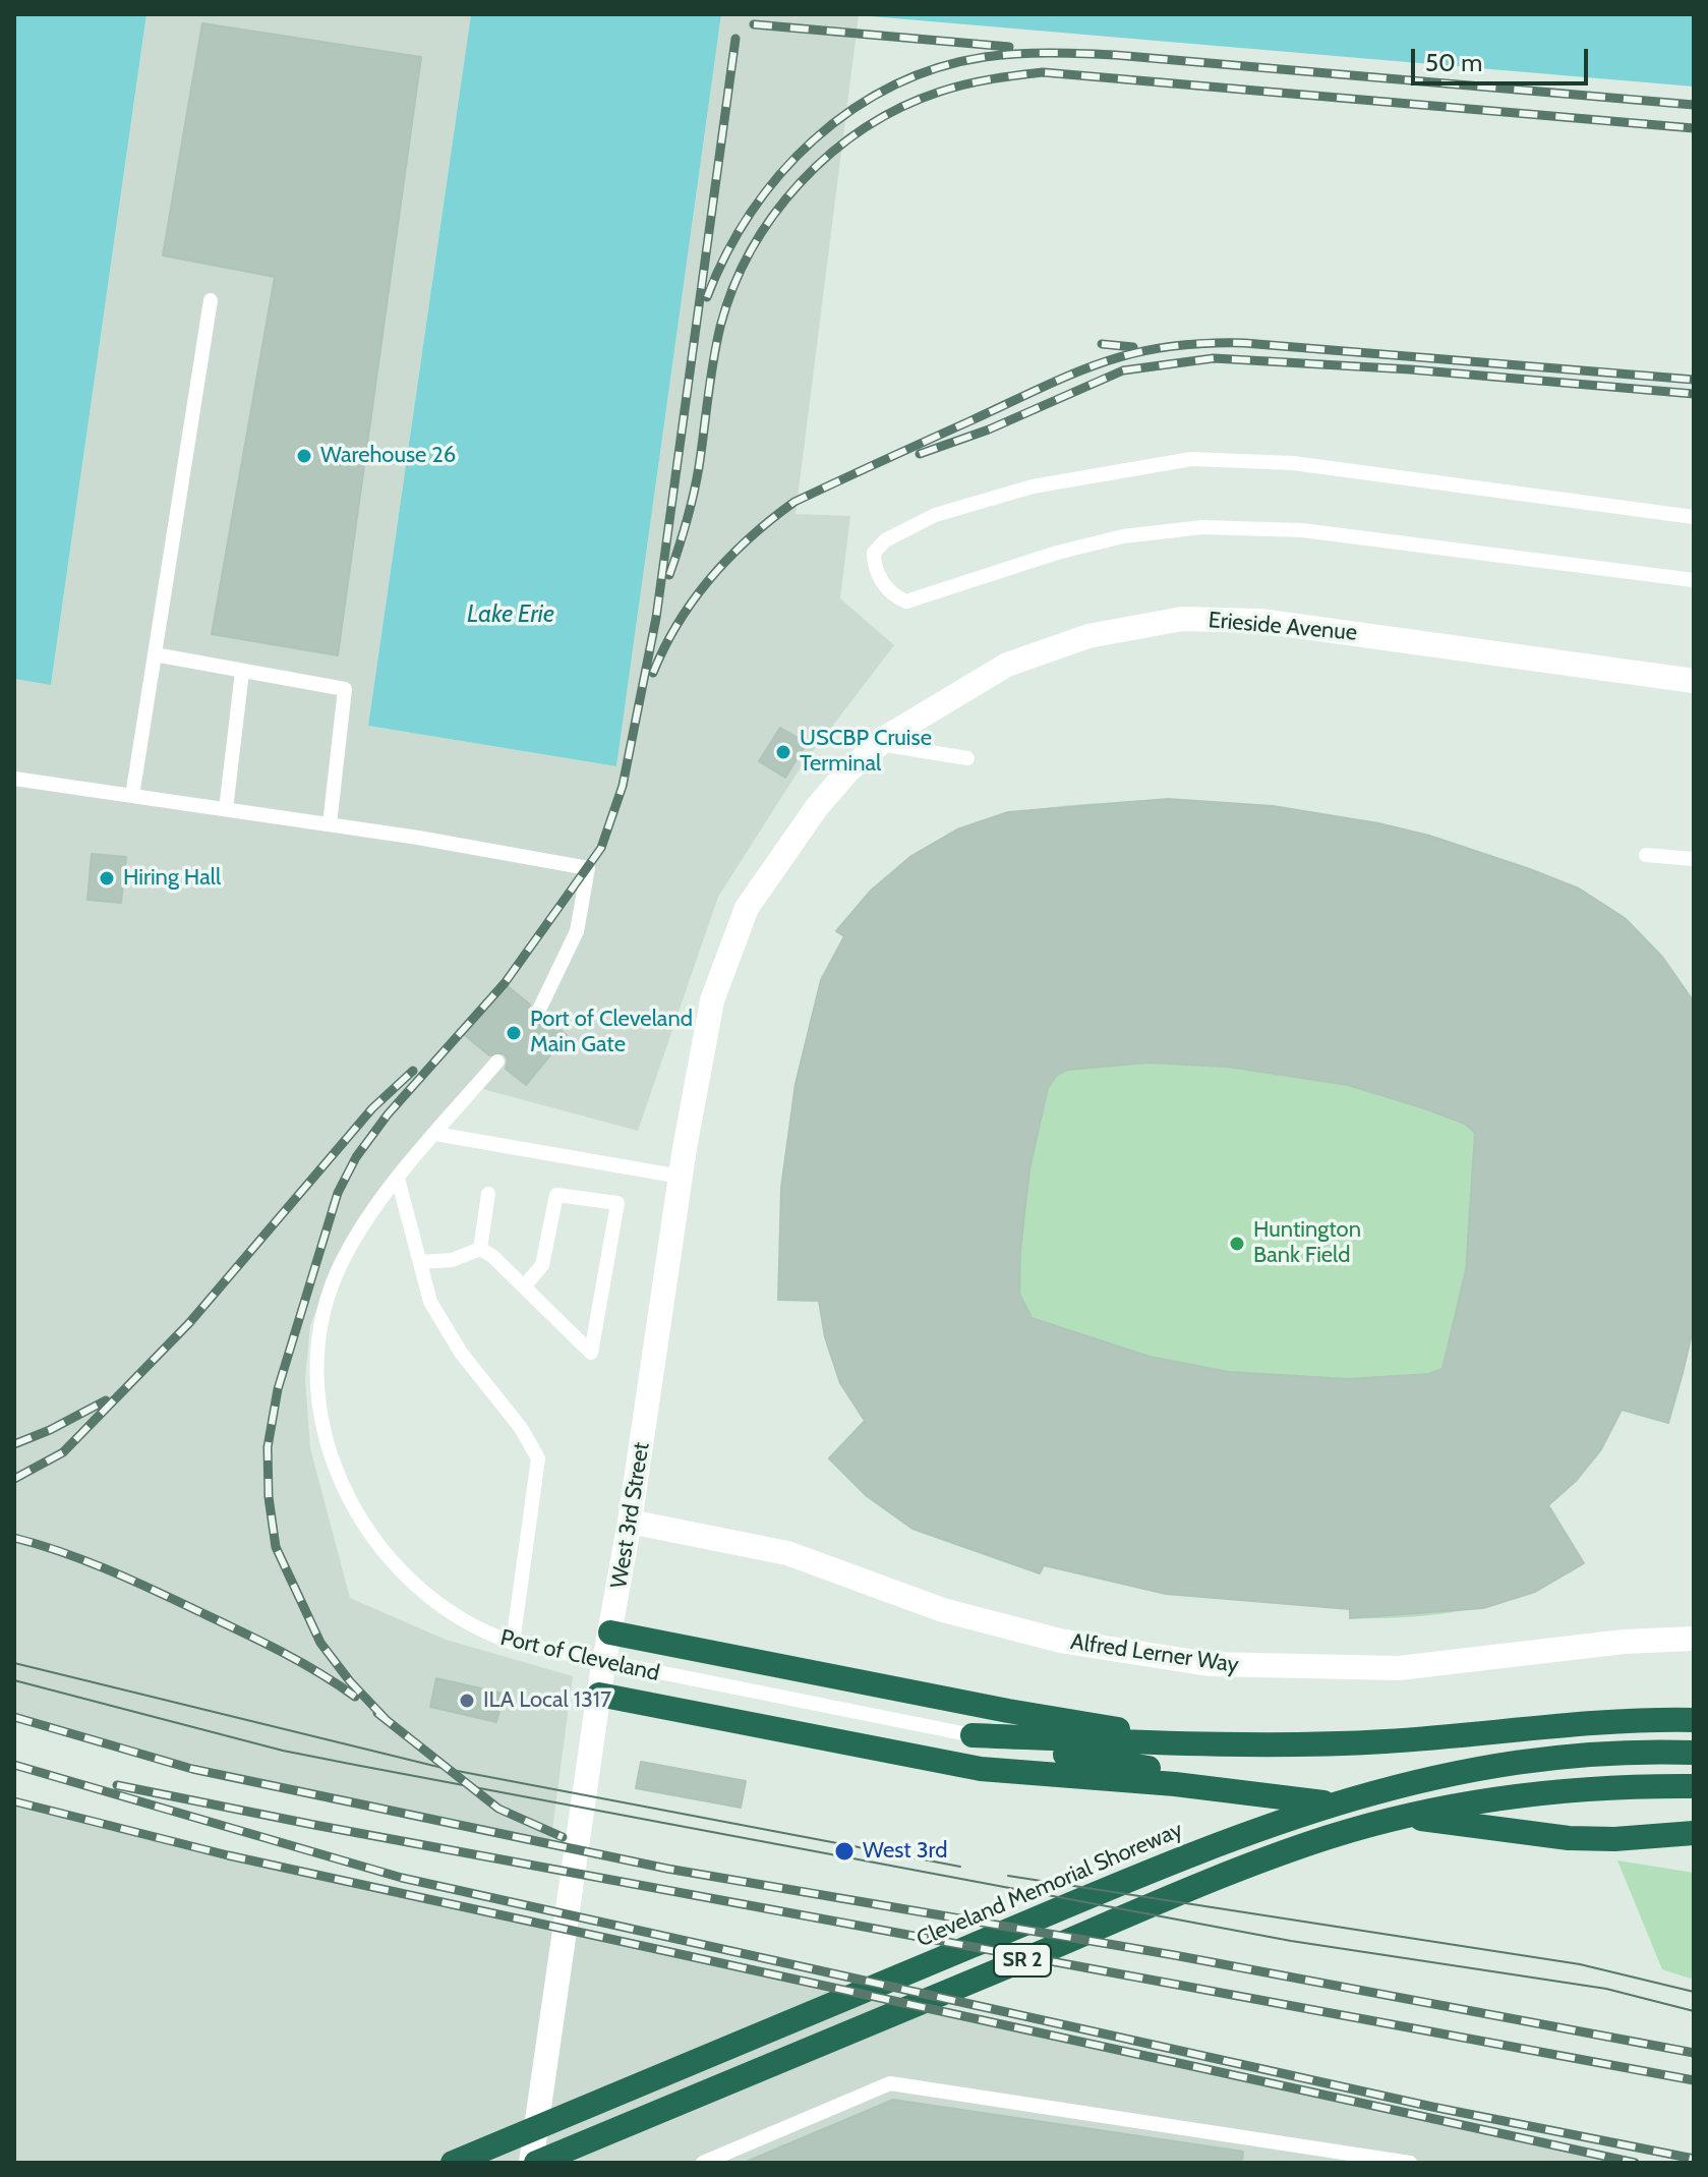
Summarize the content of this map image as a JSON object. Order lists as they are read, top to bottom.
{
  "streets": {
    "highway": ["Cleveland Memorial Shoreway", "SR 2"],
    "street": ["Erieside Avenue", "West 3rd Street", "Alfred Lerner Way"],
    "lane": ["Port of Cleveland"]
  },
  "crossings": [
    ["Erieside Avenue", "West 3rd Street"],
    ["West 3rd Street", "Alfred Lerner Way"],
    ["West 3rd Street", "SR 2"]
  ],
  "water": ["Lake Erie"],
  "places": [
    "Warehouse 26",
    "USCBP Cruise Terminal",
    "Hiring Hall",
    "Port of Cleveland Main Gate",
    "Huntington Bank Field",
    "ILA Local 1317",
    "West 3rd"
  ],
  "scale_bar": "50 m"
}
